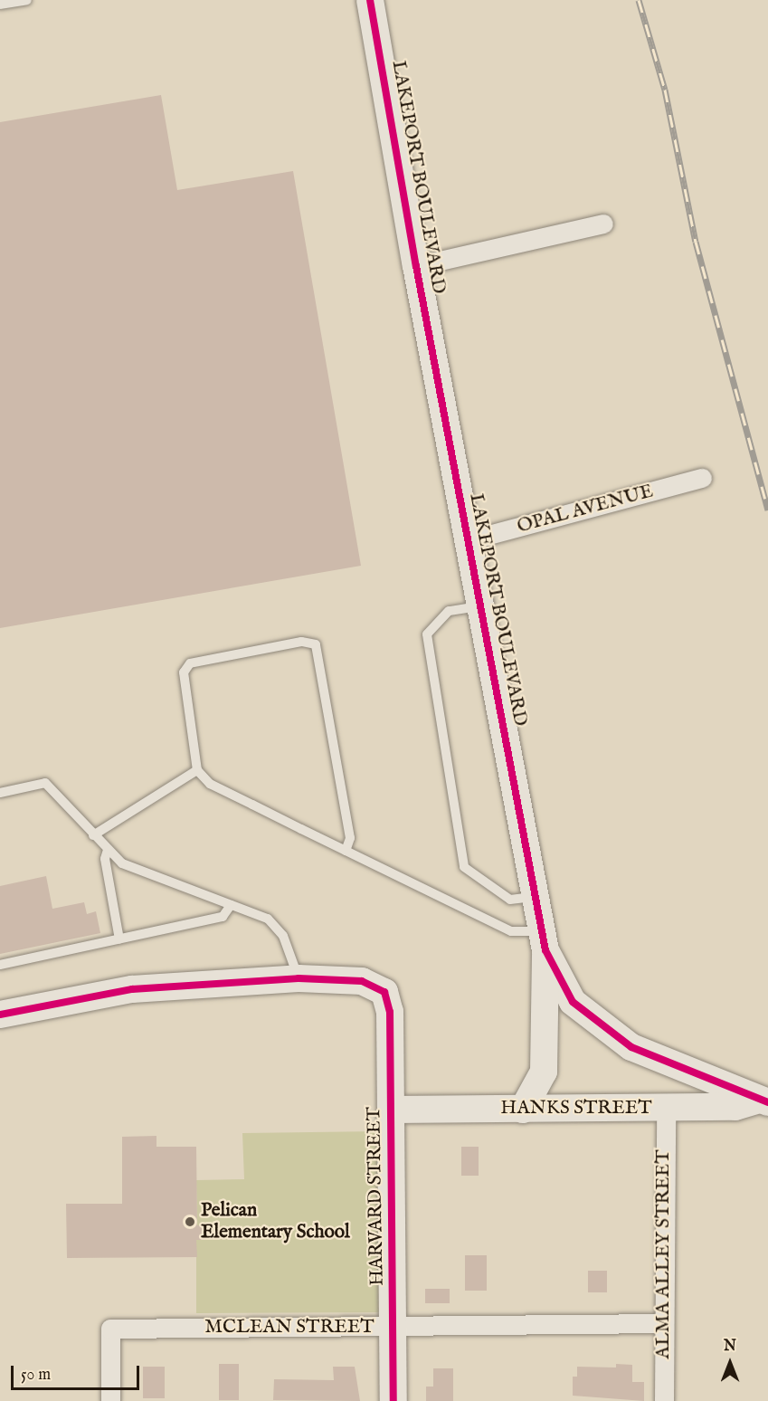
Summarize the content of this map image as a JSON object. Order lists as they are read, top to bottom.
{
  "streets": {
    "street": [
      "LAKEPORT BOULEVARD",
      "OPAL AVENUE",
      "HANKS STREET",
      "HARVARD STREET",
      "ALMA ALLEY STREET",
      "MCLEAN STREET"
    ]
  },
  "crossings": [
    ["LAKEPORT BOULEVARD", "OPAL AVENUE"],
    ["LAKEPORT BOULEVARD", "HANKS STREET"],
    ["HANKS STREET", "HARVARD STREET"],
    ["HANKS STREET", "ALMA ALLEY STREET"],
    ["HARVARD STREET", "MCLEAN STREET"],
    ["ALMA ALLEY STREET", "MCLEAN STREET"]
  ],
  "places": ["Pelican Elementary School"],
  "scale_bar": "50 m",
  "north": "top"
}
